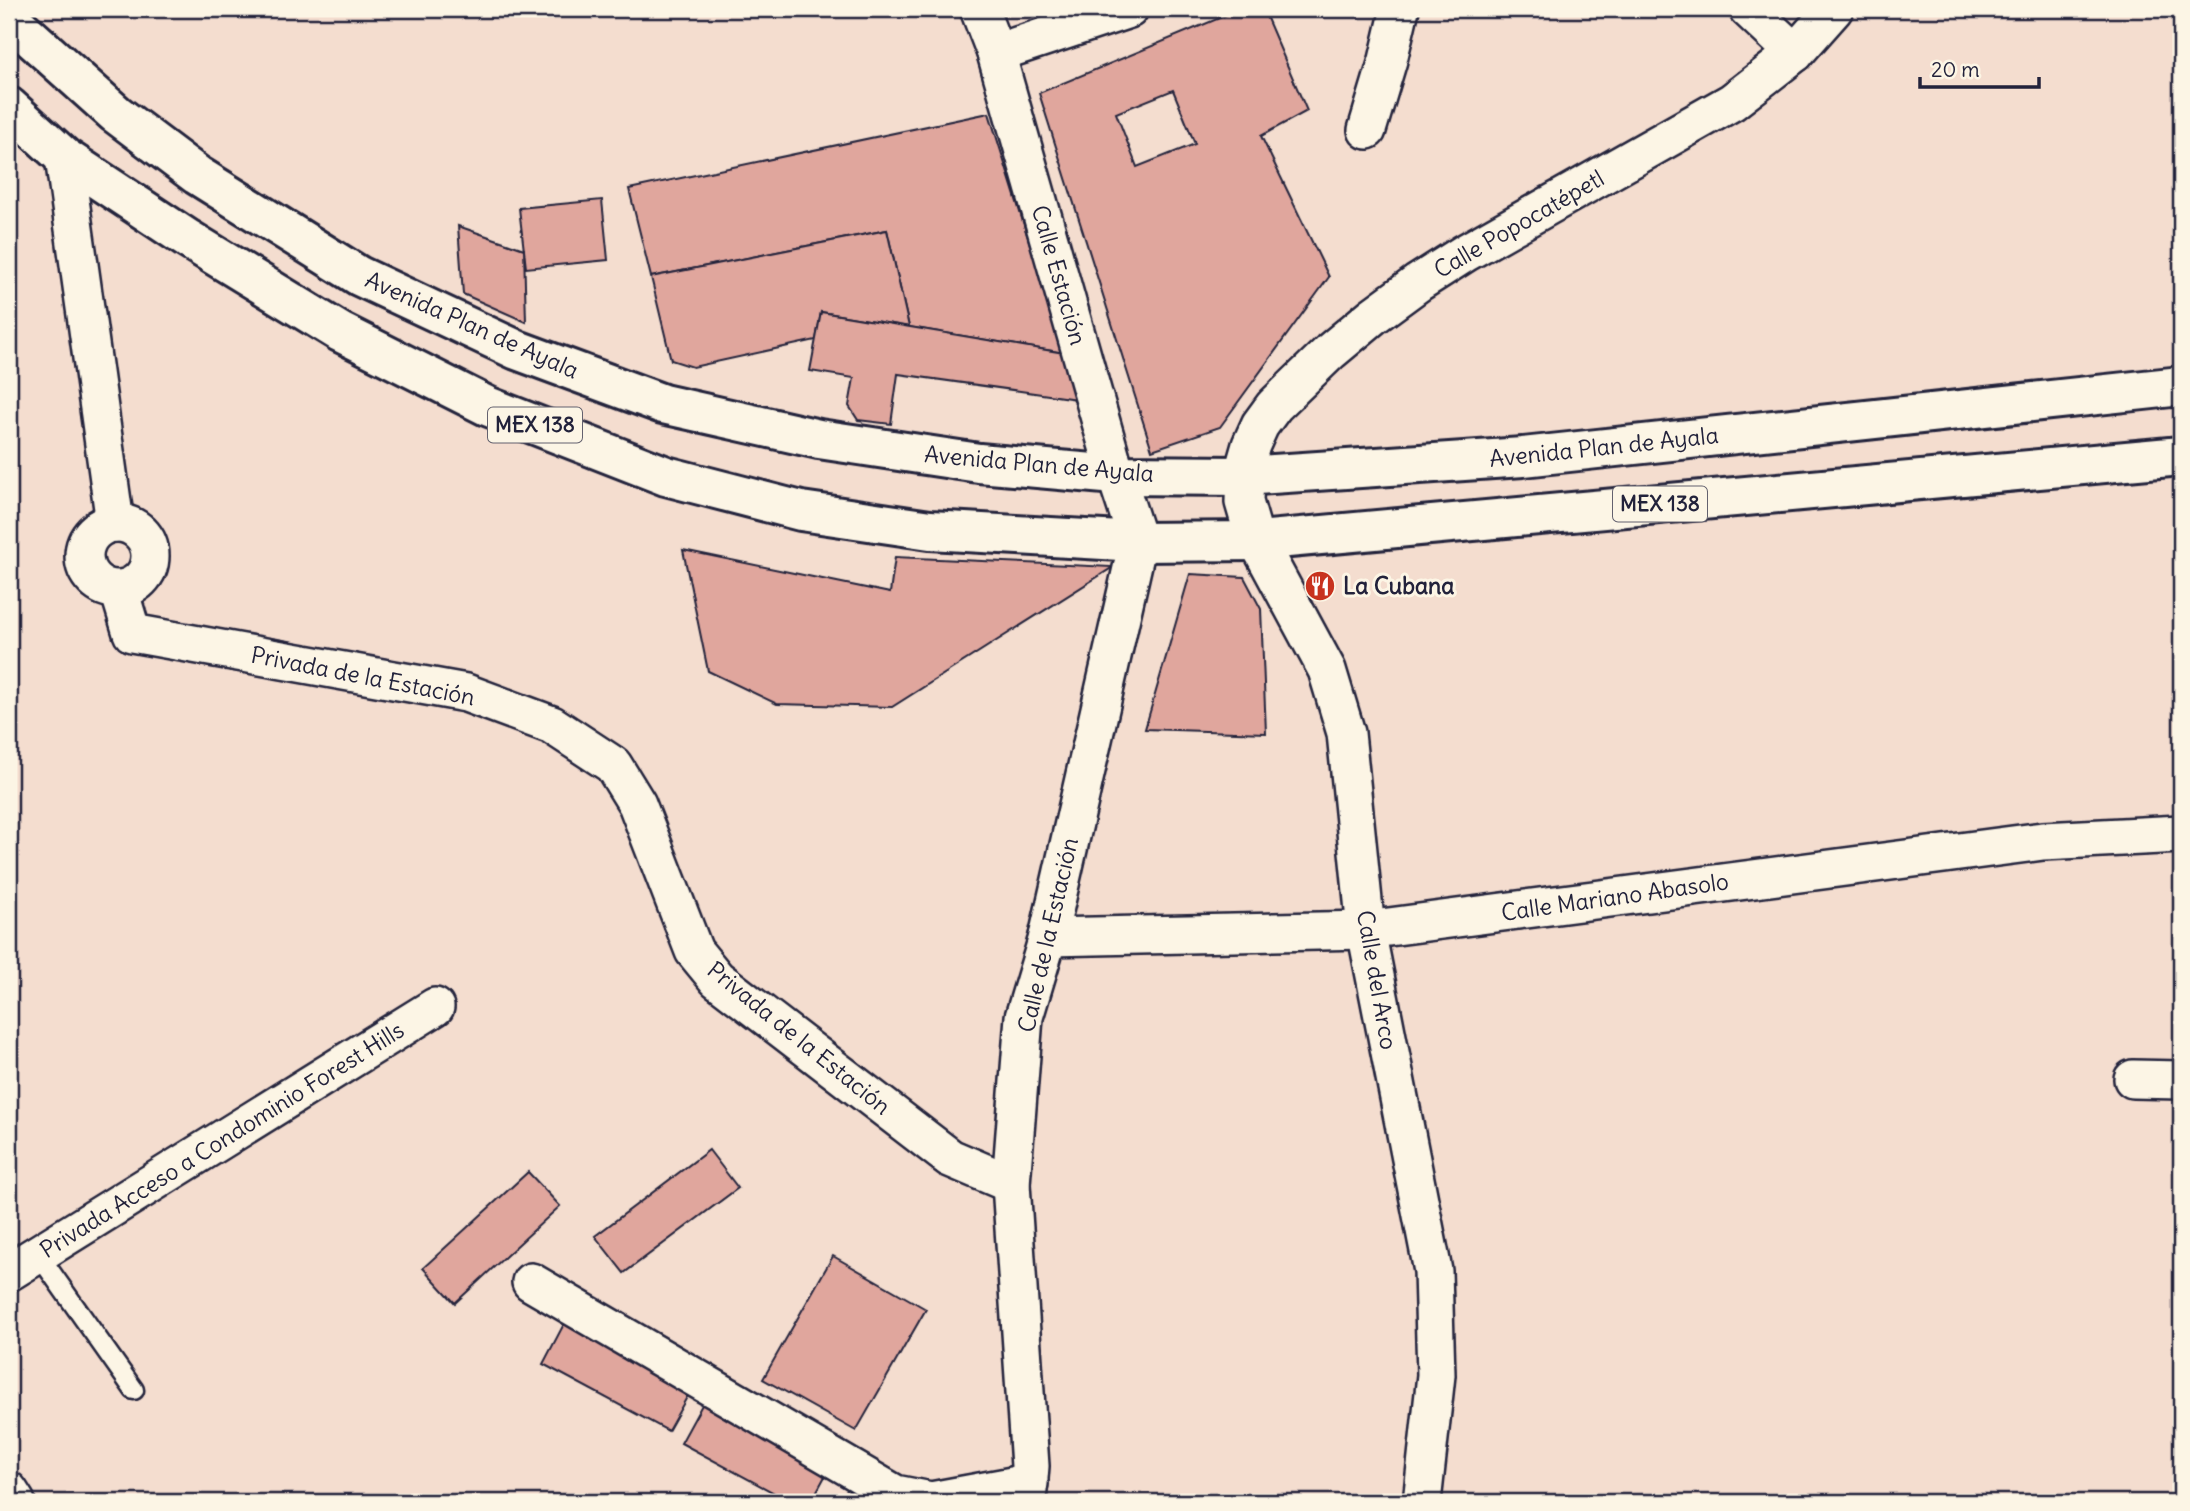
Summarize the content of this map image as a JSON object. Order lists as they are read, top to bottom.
{
  "streets": {
    "main road": ["Avenida Plan de Ayala", "MEX 138"],
    "street": [
      "Calle Popocatépetl",
      "Calle Estación",
      "Privada de la Estación",
      "Calle Mariano Abasolo",
      "Calle de la Estación",
      "Calle del Arco",
      "Privada Acceso a Condominio Forest Hills"
    ]
  },
  "crossings": [
    ["Calle Popocatépetl", "Avenida Plan de Ayala"],
    ["Calle Popocatépetl", "Calle del Arco"],
    ["Calle Estación", "Avenida Plan de Ayala"],
    ["Calle Estación", "MEX 138"],
    ["Calle Estación", "Calle de la Estación"],
    ["Avenida Plan de Ayala", "Calle del Arco"],
    ["MEX 138", "Privada de la Estación"],
    ["MEX 138", "Calle de la Estación"],
    ["MEX 138", "Calle del Arco"],
    ["Privada de la Estación", "Calle de la Estación"],
    ["Calle Mariano Abasolo", "Calle de la Estación"],
    ["Calle Mariano Abasolo", "Calle del Arco"]
  ],
  "places": {
    "restaurant": ["La Cubana"]
  },
  "scale_bar": "20 m"
}
